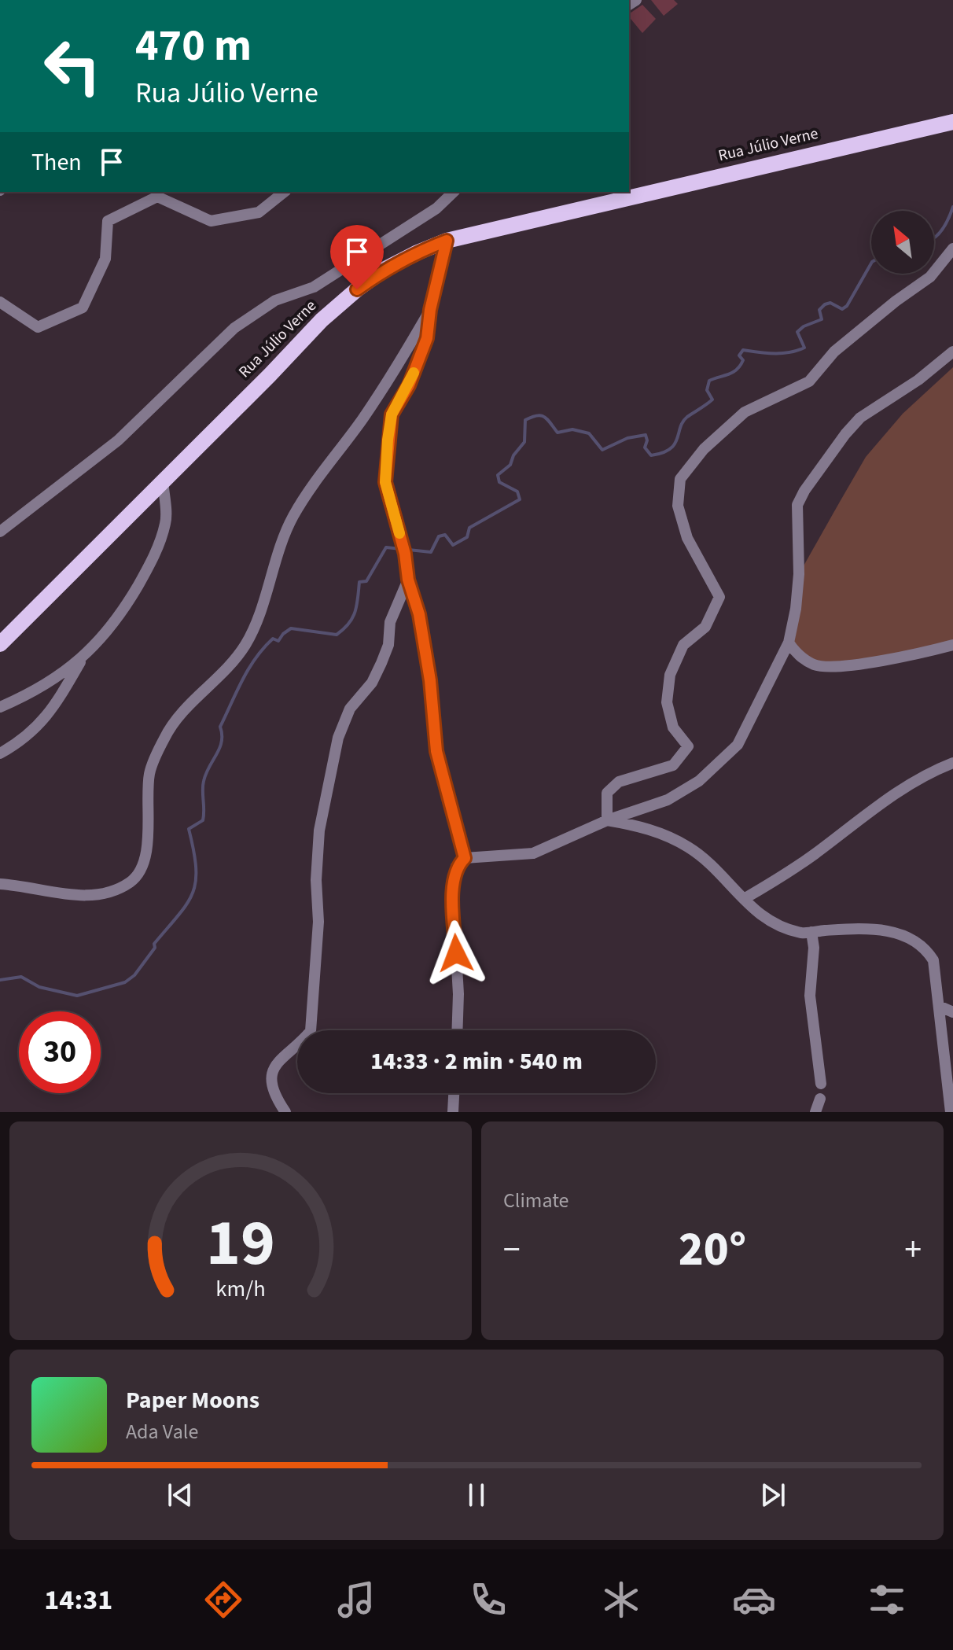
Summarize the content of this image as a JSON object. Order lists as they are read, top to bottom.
{
  "streets": {
    "main road": ["Rua Júlio Verne"]
  },
  "north": "top left",
  "page": {
    "turn": ["470 m", "Rua Júlio Verne"],
    "then": "Then",
    "limit": "30",
    "trip": "14:33 · 2 min · 540 m",
    "tile": "Climate",
    "heat": ["−", "20°", "+"],
    "song": ["Paper Moons", "Ada Vale"],
    "tabs": "14:31",
    "gauge": ["19", "km/h"]
  }
}
